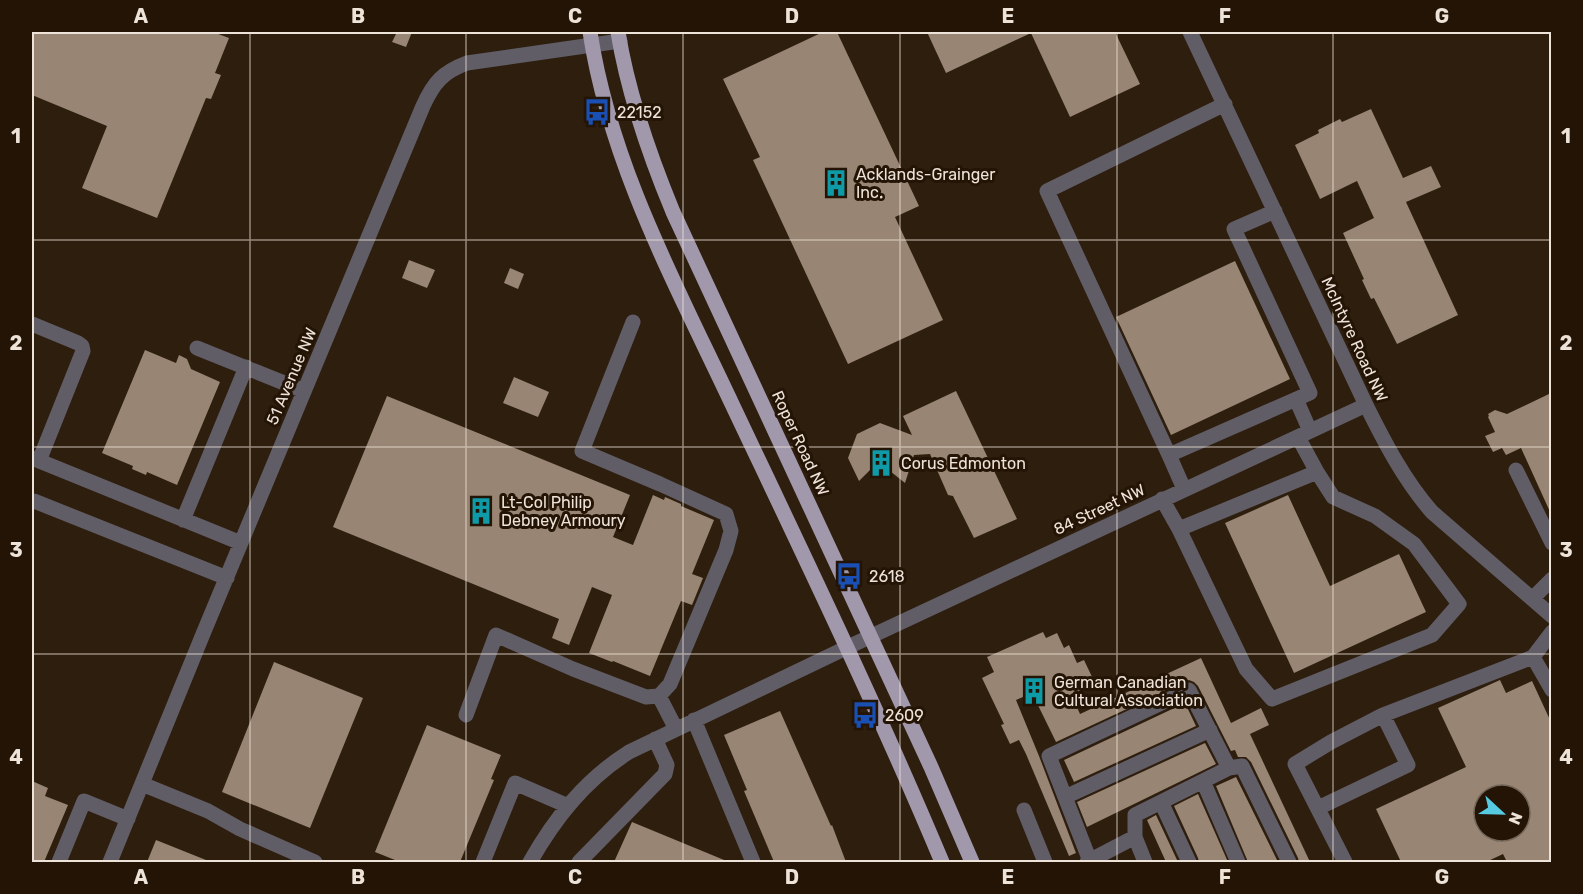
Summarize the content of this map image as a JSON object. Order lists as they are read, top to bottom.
{
  "streets": {
    "main road": ["Roper Road NW"],
    "street": ["McIntyre Road NW", "51 Avenue NW", "84 Street NW"]
  },
  "crossings": [
    ["McIntyre Road NW", "84 Street NW"],
    ["51 Avenue NW", "Roper Road NW"],
    ["Roper Road NW", "84 Street NW"]
  ],
  "places": {
    "bus stop": ["22152", "2618", "2609"],
    "building": [
      "Acklands-Grainger Inc.",
      "Corus Edmonton",
      "Lt-Col Philip Debney Armoury",
      "German Canadian Cultural Association"
    ]
  },
  "north": "right",
  "grid": {
    "columns": [
      "A",
      "B",
      "C",
      "D",
      "E",
      "F",
      "G"
    ],
    "rows": [
      "1",
      "2",
      "3",
      "4"
    ]
  }
}
